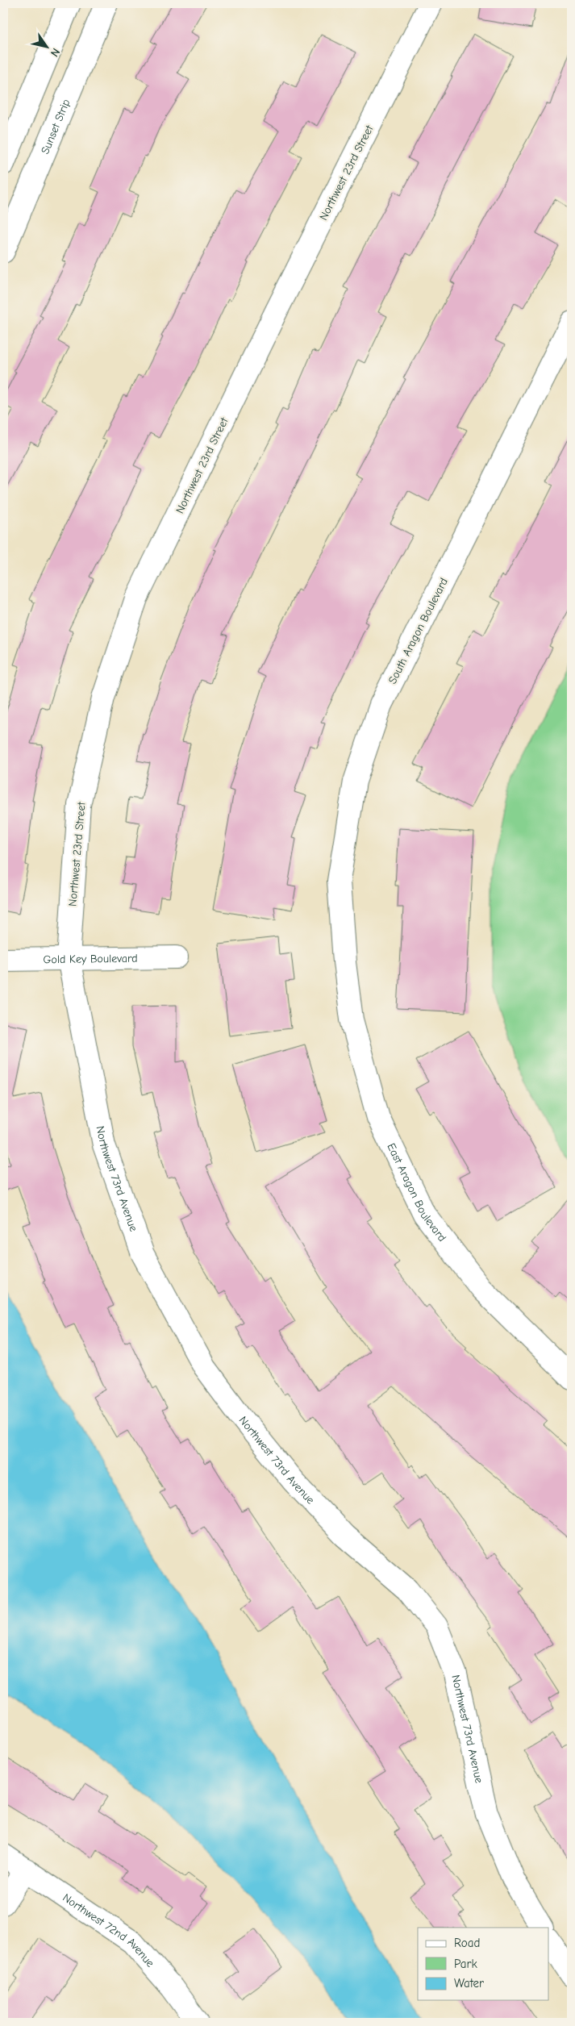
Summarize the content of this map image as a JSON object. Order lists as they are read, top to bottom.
{
  "streets": {
    "street": [
      "Sunset Strip",
      "Northwest 23rd Street",
      "South Aragon Boulevard",
      "Gold Key Boulevard",
      "Northwest 73rd Avenue",
      "East Aragon Boulevard",
      "Northwest 72nd Avenue"
    ]
  },
  "crossings": [
    ["Northwest 23rd Street", "Gold Key Boulevard"],
    ["Northwest 23rd Street", "Northwest 73rd Avenue"],
    ["South Aragon Boulevard", "East Aragon Boulevard"],
    ["Gold Key Boulevard", "Northwest 73rd Avenue"]
  ],
  "legend": ["Road", "Park", "Water"],
  "north": "bottom right"
}
